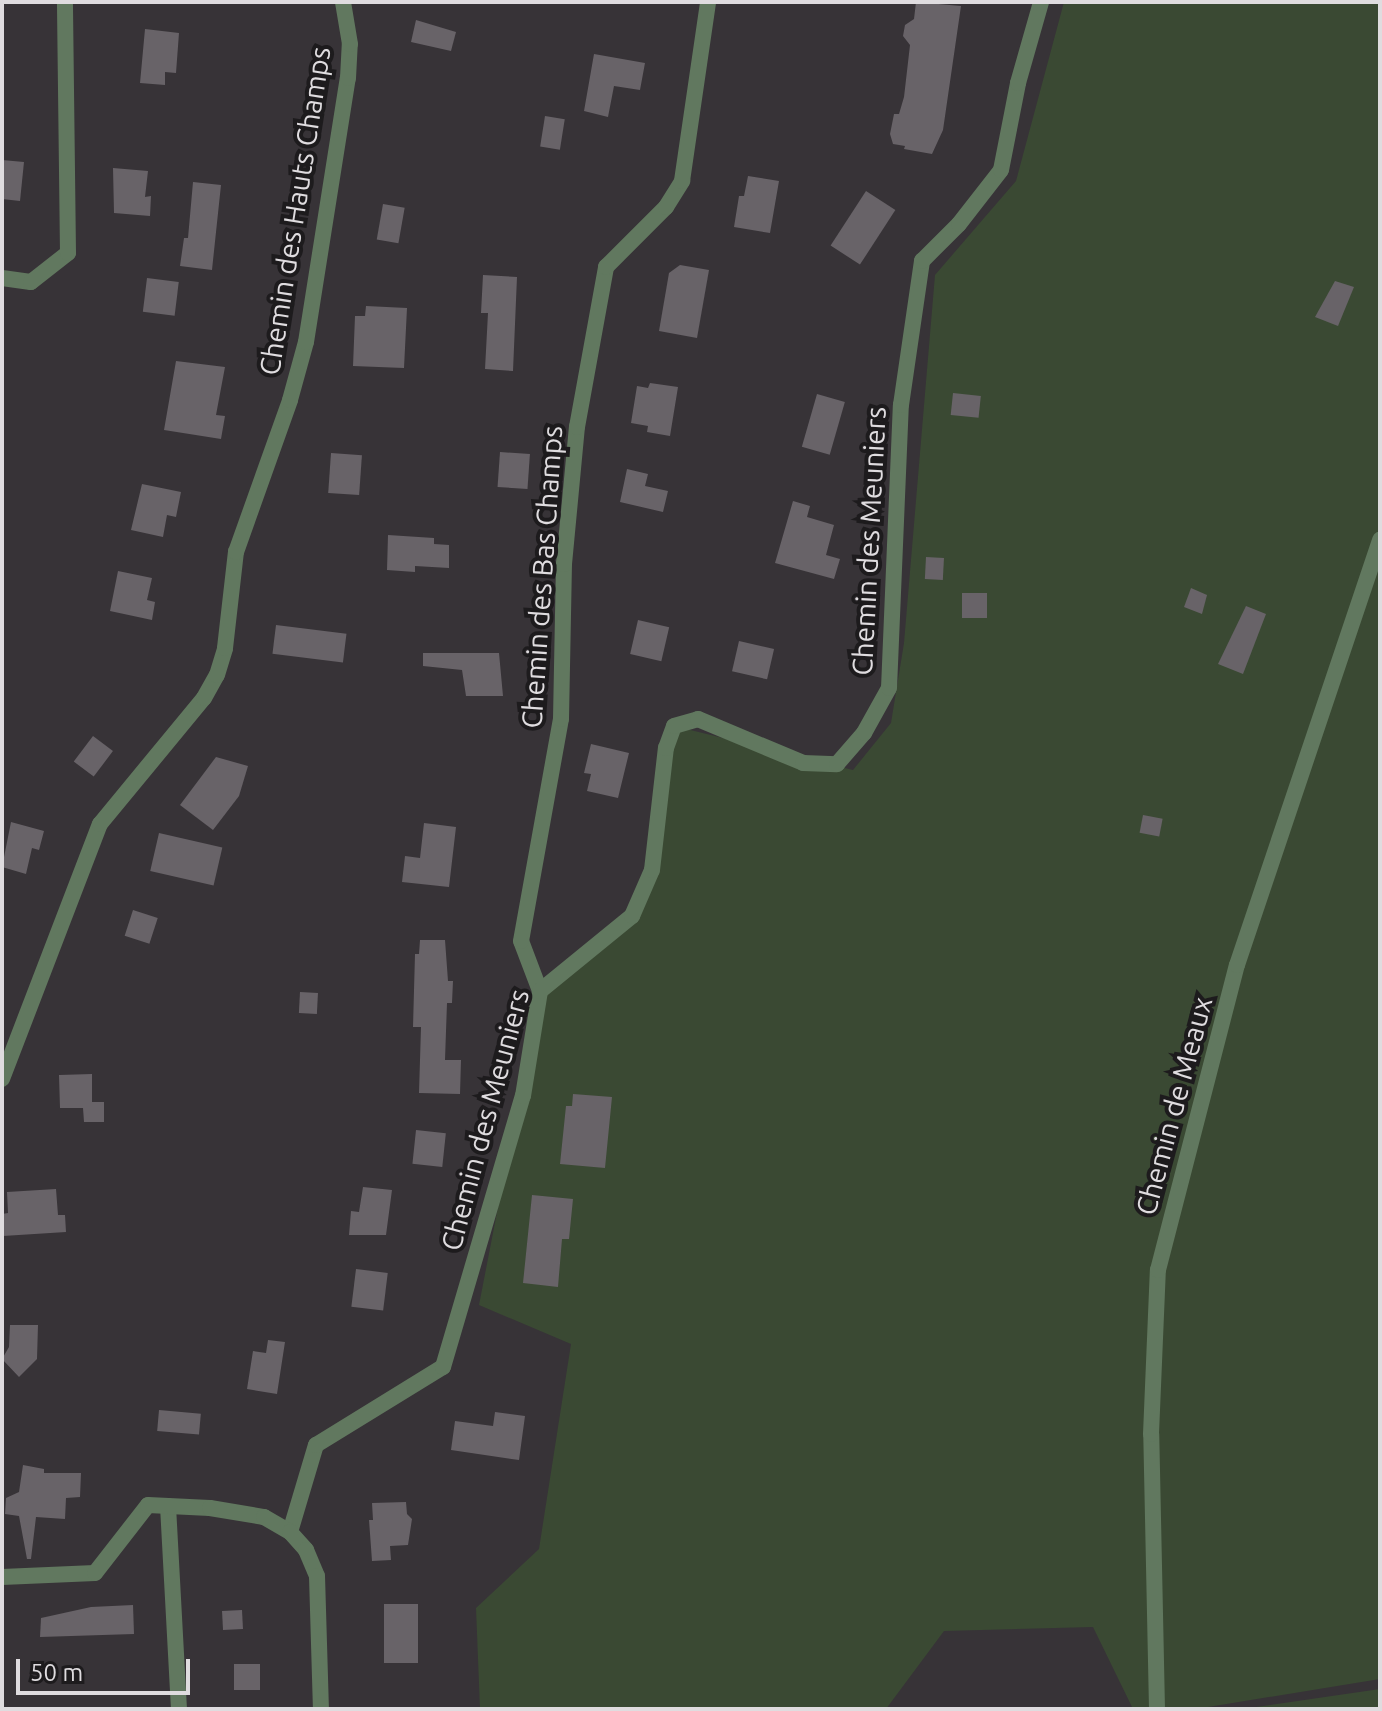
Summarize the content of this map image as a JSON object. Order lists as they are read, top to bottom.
{
  "streets": {
    "street": [
      "Chemin des Hauts Champs",
      "Chemin des Meuniers",
      "Chemin des Bas Champs",
      "Chemin de Meaux"
    ]
  },
  "crossings": [
    ["Chemin des Meuniers", "Chemin des Bas Champs"]
  ],
  "scale_bar": "50 m"
}
